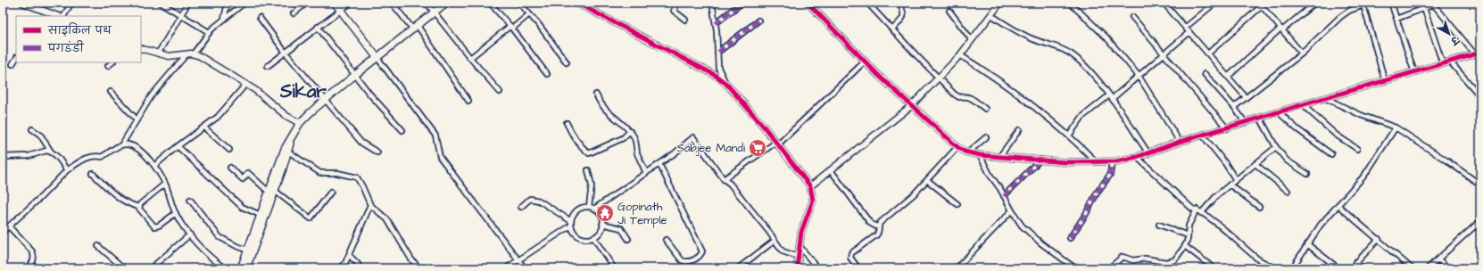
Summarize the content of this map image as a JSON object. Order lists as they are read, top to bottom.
{
  "districts": ["Sikar"],
  "places": {
    "supermarket": ["Sabjee Mandi"],
    "temple": ["Gopinath Ji Temple"]
  },
  "legend": ["साइकिल पथ", "पगडंडी"],
  "north": "bottom right"
}
